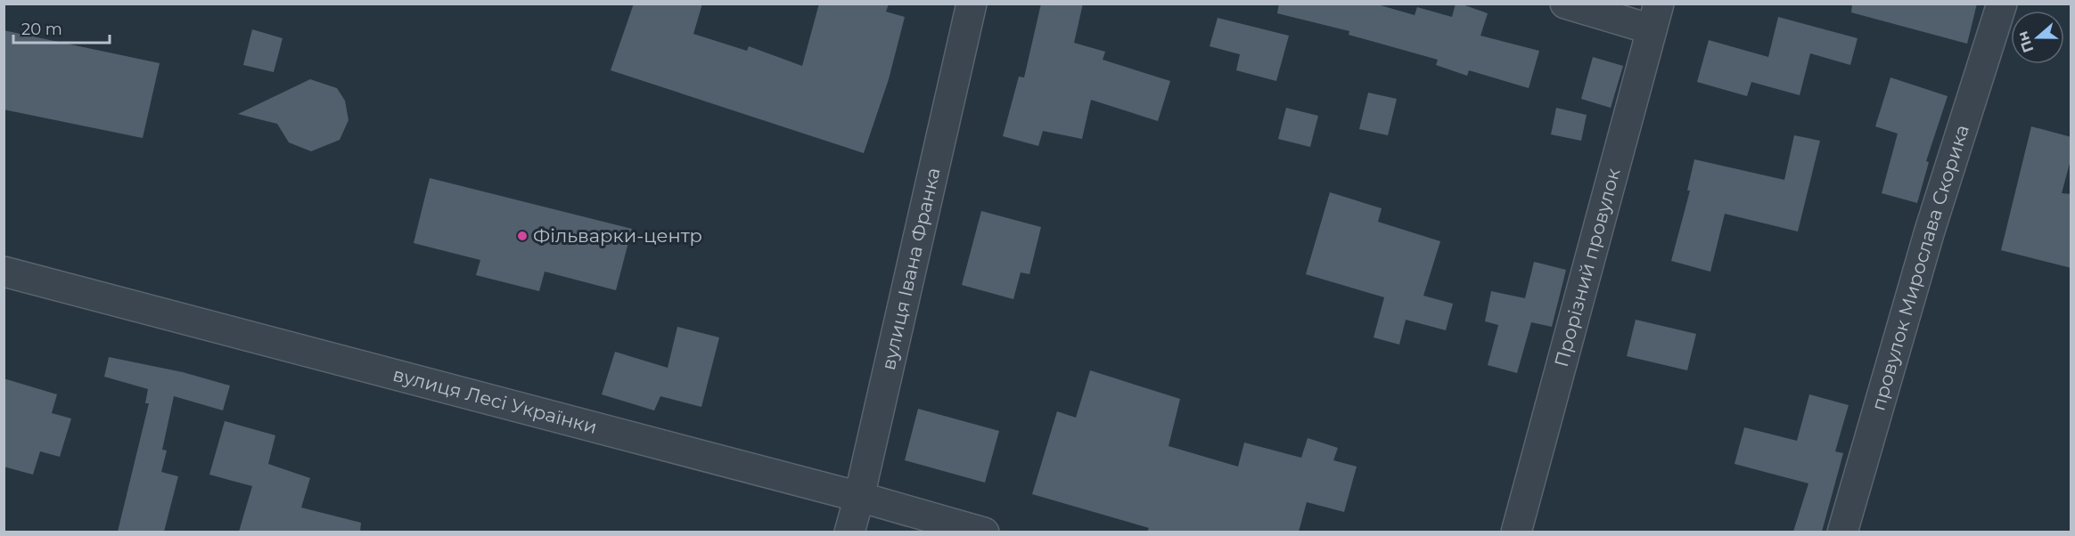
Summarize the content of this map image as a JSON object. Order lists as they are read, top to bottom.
{
  "streets": {
    "street": [
      "вулиця Івана Франка",
      "Прорізний провулок",
      "провулок Мирослава Скорика",
      "вулиця Лесі Українки"
    ]
  },
  "crossings": [
    ["вулиця Івана Франка", "вулиця Лесі Українки"]
  ],
  "places": ["Фільварки-центр"],
  "scale_bar": "20 m",
  "north": "left"
}
